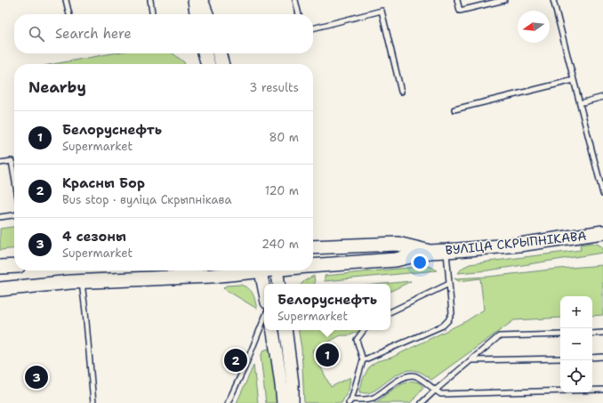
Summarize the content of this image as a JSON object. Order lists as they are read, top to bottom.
{
  "streets": {
    "main road": ["ВУЛІЦА СКРЫПНІКАВА"]
  },
  "north": "left",
  "page": {
    "search": "Search here",
    "heading": ["Nearby", "3 results"],
    "list": [
      {
        "mark": "1",
        "name": "Белоруснефть",
        "note": "Supermarket",
        "value": "80 m"
      },
      {
        "mark": "2",
        "name": "Красны Бор",
        "note": "Bus stop · вуліца Скрыпнікава",
        "value": "120 m"
      },
      {
        "mark": "3",
        "name": "4 сезоны",
        "note": "Supermarket",
        "value": "240 m"
      }
    ],
    "popup": ["Белоруснефть", "Supermarket"],
    "map_buttons": ["+", "−"],
    "pins": ["1", "2", "3"]
  }
}
